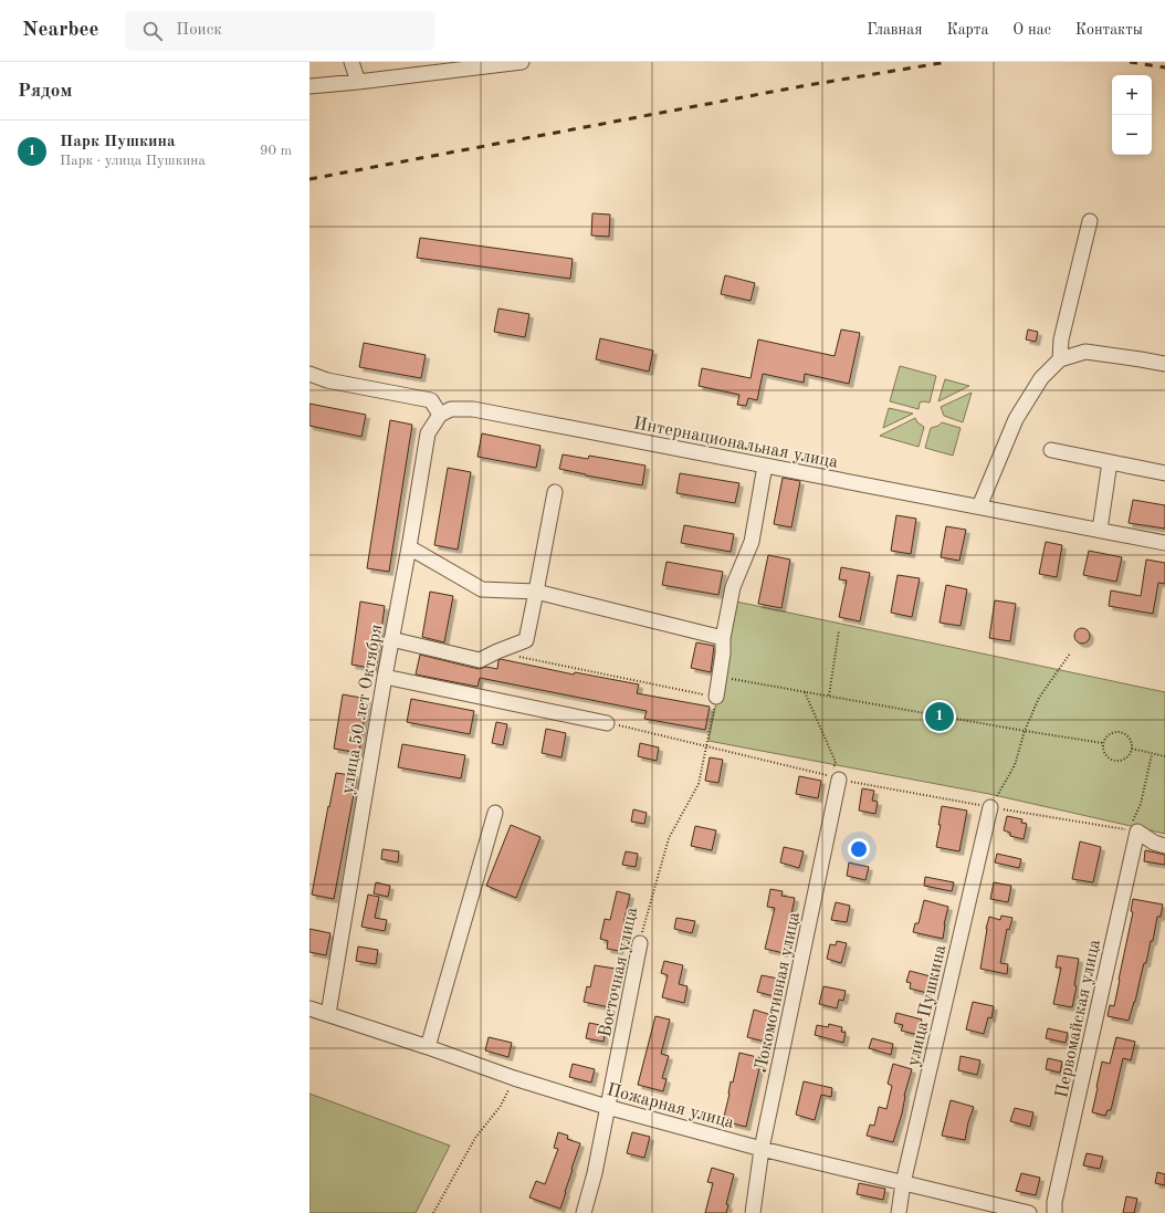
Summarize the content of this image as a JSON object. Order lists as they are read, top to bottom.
{
  "streets": {
    "street": [
      "Интернациональная улица",
      "улица 50 лет Октября",
      "Восточная улица",
      "Локомотивная улица",
      "улица Пушкина",
      "Первомайская улица",
      "Пожарная улица"
    ]
  },
  "crossings": [
    ["Интернациональная улица", "улица 50 лет Октября"],
    ["улица 50 лет Октября", "Пожарная улица"],
    ["Восточная улица", "Пожарная улица"],
    ["Локомотивная улица", "Пожарная улица"],
    ["улица Пушкина", "Пожарная улица"]
  ],
  "page": {
    "header": "Nearbee",
    "search": "Поиск",
    "nav": [
      "Главная",
      "Карта",
      "О нас",
      "Контакты"
    ],
    "heading": "Рядом",
    "map_buttons": ["+", "−"],
    "list": [
      {
        "mark": "1",
        "name": "Парк Пушкина",
        "note": "Парк · улица Пушкина",
        "value": "90 m"
      }
    ],
    "pins": "1"
  }
}
